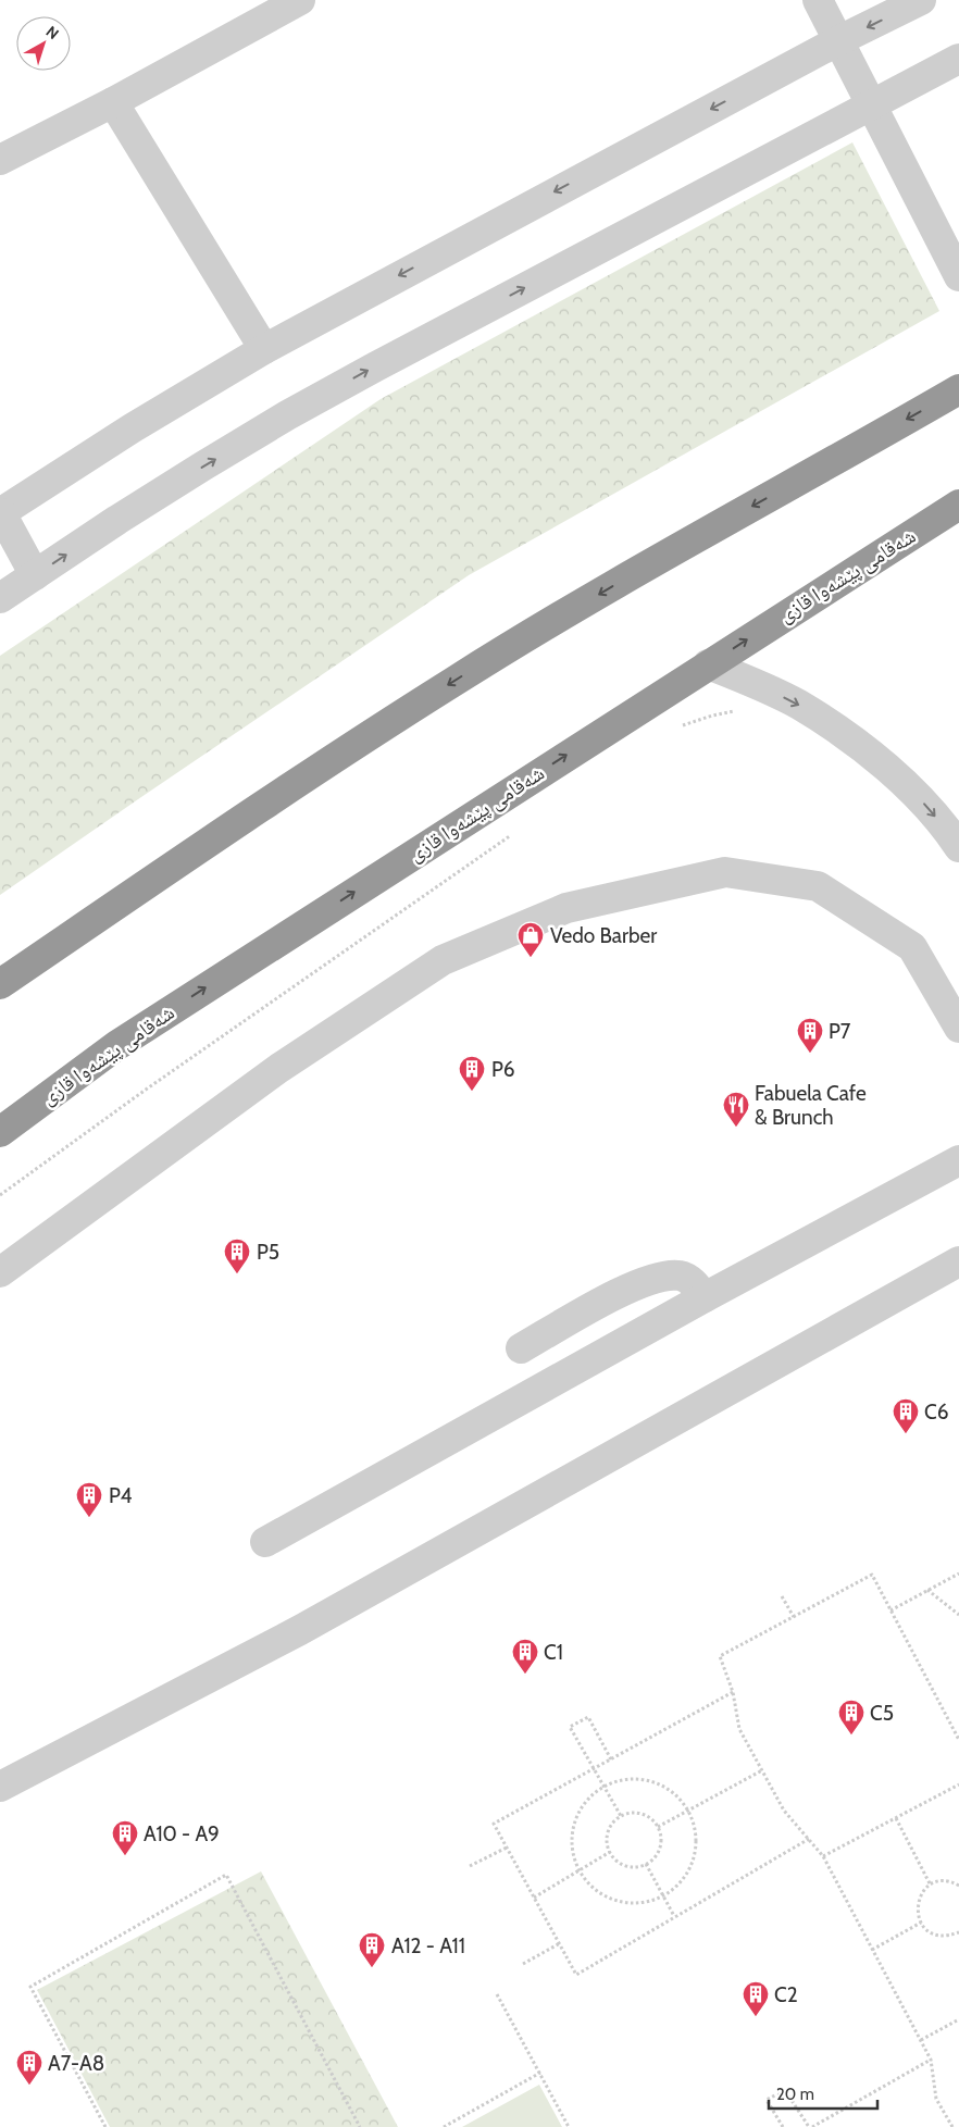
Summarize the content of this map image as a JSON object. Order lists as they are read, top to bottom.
{
  "streets": {
    "highway": ["شەقامی پێشەوا قازی"]
  },
  "places": {
    "shop": ["Vedo Barber"],
    "building": [
      "P7",
      "P6",
      "P5",
      "C6",
      "P4",
      "C1",
      "C5",
      "A10 - A9",
      "A12 - A11",
      "C2",
      "A7-A8"
    ],
    "restaurant": ["Fabuela Cafe & Brunch"]
  },
  "scale_bar": "20 m",
  "north": "top right"
}
